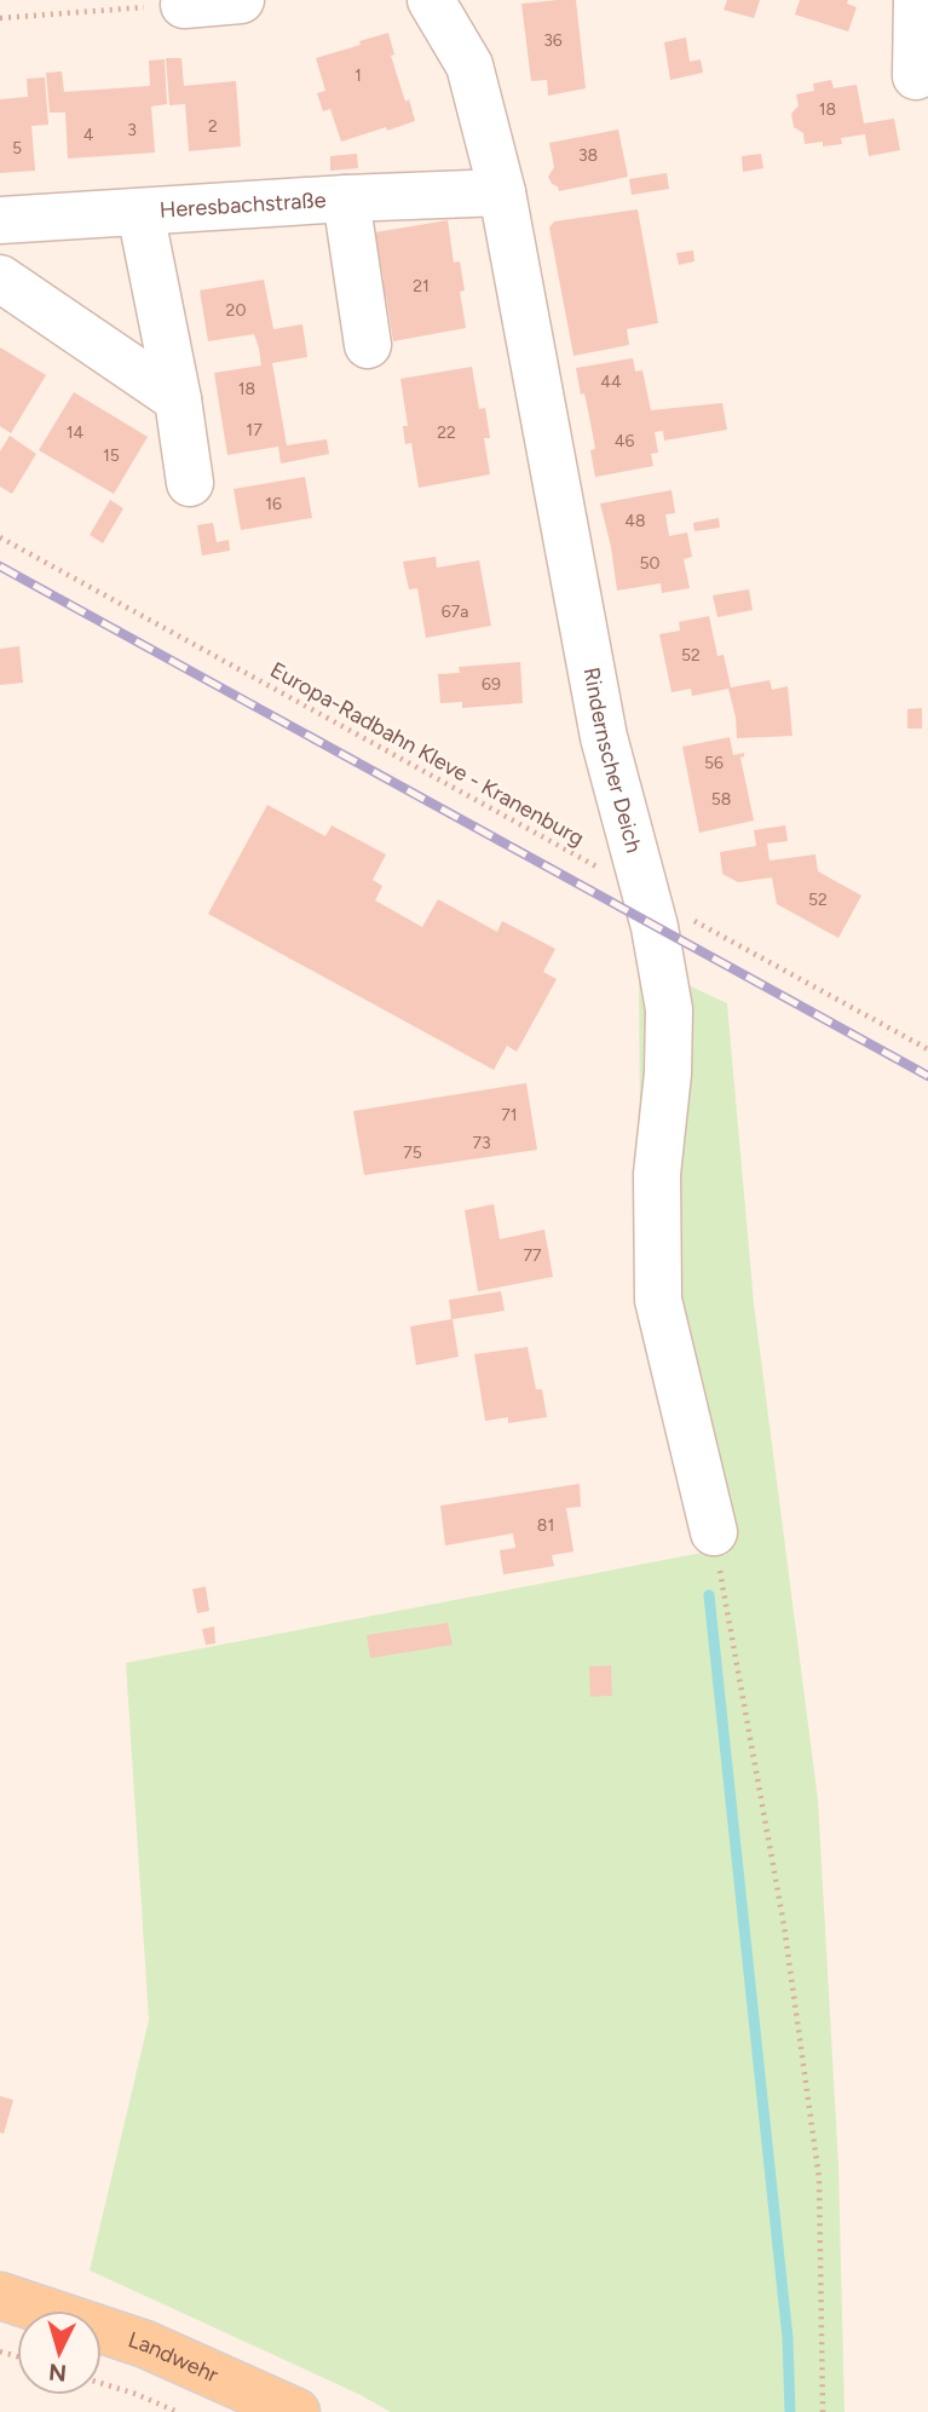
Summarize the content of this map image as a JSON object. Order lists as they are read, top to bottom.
{
  "streets": {
    "main road": ["Landwehr"],
    "street": ["Heresbachstraße", "Rindernscher Deich"],
    "path": ["Europa-Radbahn Kleve - Kranenburg"]
  },
  "crossings": [
    ["Heresbachstraße", "Rindernscher Deich"],
    ["Europa-Radbahn Kleve - Kranenburg", "Rindernscher Deich"]
  ],
  "house_numbers": [
    "36",
    "1",
    "18",
    "2",
    "3",
    "4",
    "5",
    "38",
    "21",
    "20",
    "44",
    "18",
    "17",
    "14",
    "22",
    "46",
    "15",
    "16",
    "48",
    "50",
    "67a",
    "52",
    "69",
    "56",
    "58",
    "52",
    "71",
    "73",
    "75",
    "77",
    "81"
  ],
  "north": "bottom"
}
